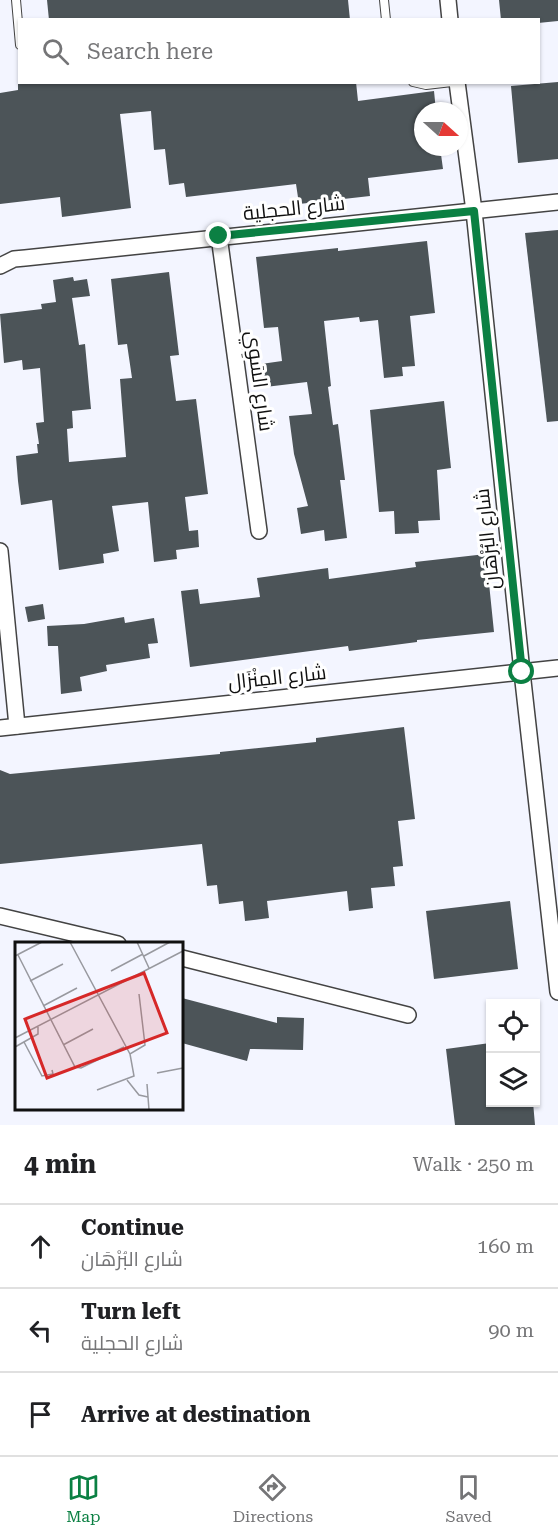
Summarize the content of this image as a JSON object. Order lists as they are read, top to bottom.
{
  "streets": {
    "street": [
      "شارع الحجلية",
      "شارع السَوِي",
      "شارع البُرْهَان",
      "شارع المِنْزَال"
    ]
  },
  "crossings": [
    ["شارع الحجلية", "شارع السَوِي"],
    ["شارع الحجلية", "شارع البُرْهَان"],
    ["شارع البُرْهَان", "شارع المِنْزَال"]
  ],
  "north": "right",
  "page": {
    "search": "Search here",
    "heading": ["4 min", "Walk · 250 m"],
    "list": [
      ["Continue", "شارع البُرْهَان", "160 m"],
      ["Turn left", "شارع الحجلية", "90 m"],
      "Arrive at destination"
    ],
    "nav": ["Map", "Directions", "Saved"]
  }
}
